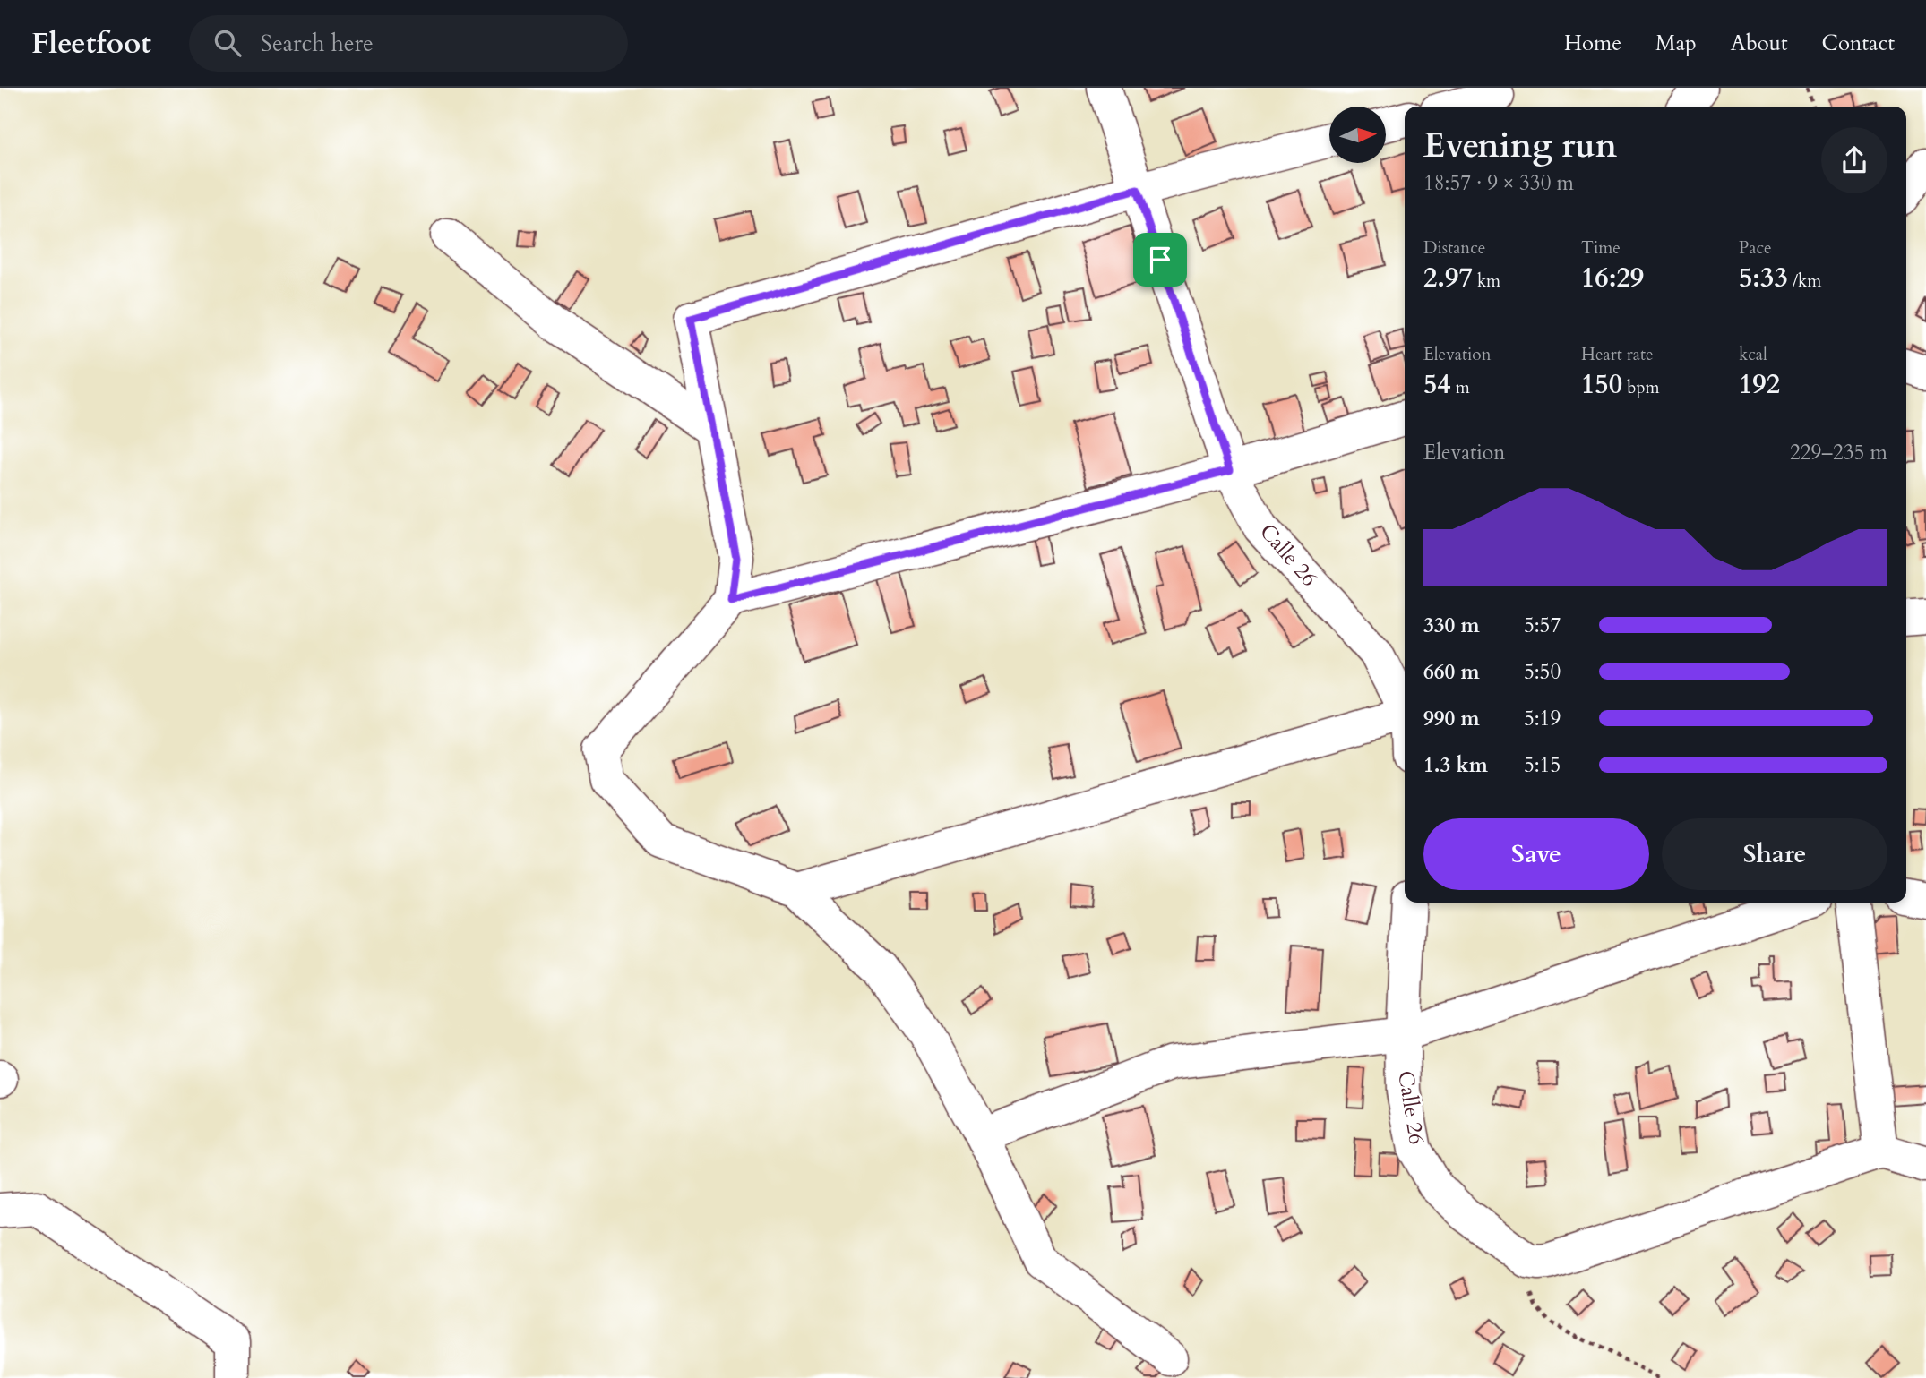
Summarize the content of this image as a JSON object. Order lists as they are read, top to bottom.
{
  "streets": {
    "street": ["Calle 26"]
  },
  "north": "right",
  "page": {
    "header": "Fleetfoot",
    "search": "Search here",
    "nav": [
      "Home",
      "Map",
      "About",
      "Contact"
    ],
    "heading": ["Evening run", "18:57 · 9 × 330 m"],
    "stats": [
      ["Distance", "2.97 km"],
      ["Time", "16:29"],
      ["Pace", "5:33 /km"],
      ["Elevation", "54 m"],
      ["Heart rate", "150 bpm"],
      ["kcal", "192"]
    ],
    "chart": ["Elevation", "229–235 m"],
    "list": [
      {
        "name": "330 m",
        "note": "5:57"
      },
      {
        "name": "660 m",
        "note": "5:50"
      },
      {
        "name": "990 m",
        "note": "5:19"
      },
      {
        "name": "1.3 km",
        "note": "5:15"
      }
    ],
    "buttons": ["Save", "Share"]
  }
}
